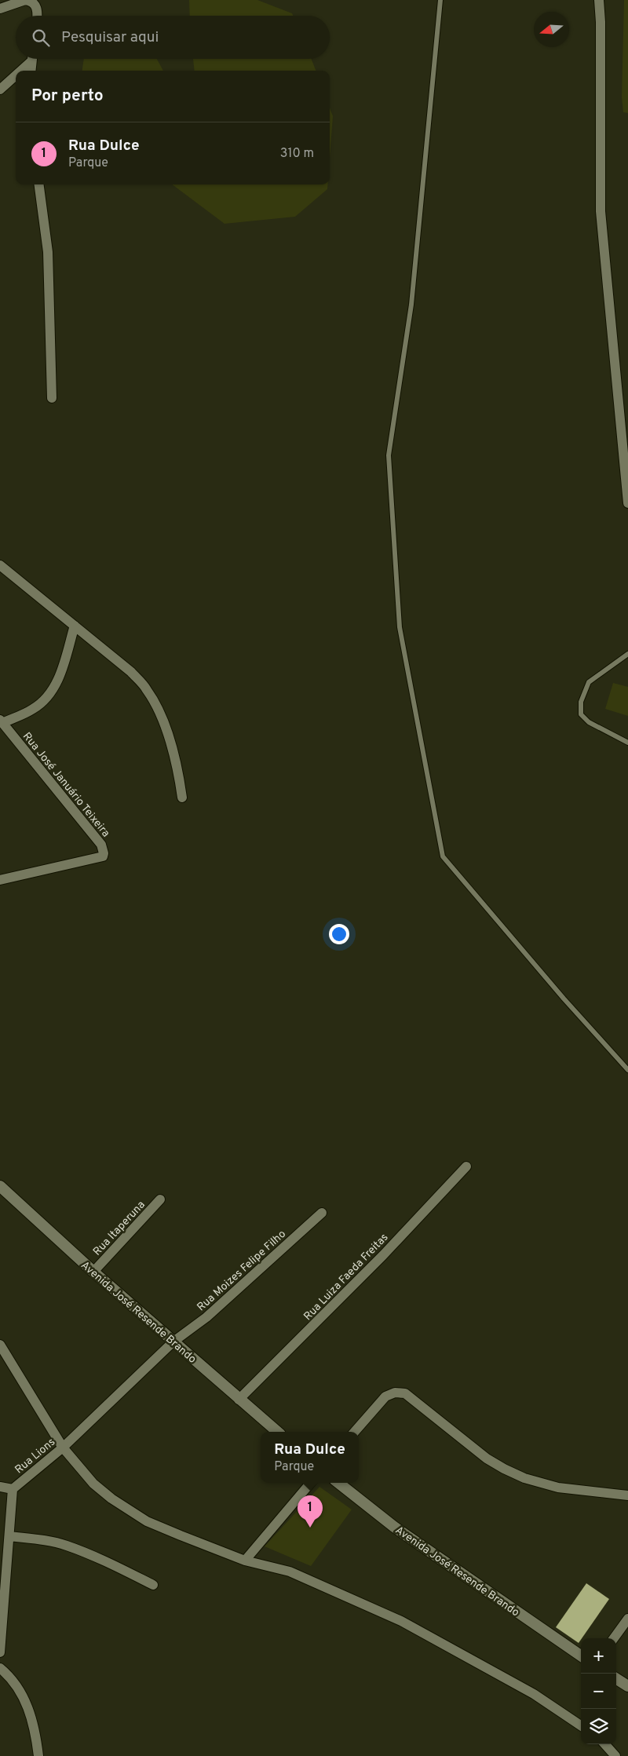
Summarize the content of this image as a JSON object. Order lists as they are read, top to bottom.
{
  "streets": {
    "street": [
      "Rua José Januário Teixeira",
      "Rua Itaperuna",
      "Rua Moizes Felipe Filho",
      "Rua Luiza Faeda Freitas",
      "Avenida José Resende Brando",
      "Rua Lions"
    ]
  },
  "crossings": [
    ["Rua Itaperuna", "Avenida José Resende Brando"],
    ["Rua Moizes Felipe Filho", "Avenida José Resende Brando"],
    ["Rua Moizes Felipe Filho", "Rua Lions"],
    ["Rua Luiza Faeda Freitas", "Avenida José Resende Brando"],
    ["Avenida José Resende Brando", "Rua Lions"]
  ],
  "north": "left",
  "page": {
    "search": "Pesquisar aqui",
    "heading": "Por perto",
    "list": [
      {
        "mark": "1",
        "name": "Rua Dulce",
        "note": "Parque",
        "value": "310 m"
      }
    ],
    "popup": ["Rua Dulce", "Parque"],
    "pins": "1",
    "map_buttons": ["+", "−"]
  }
}
